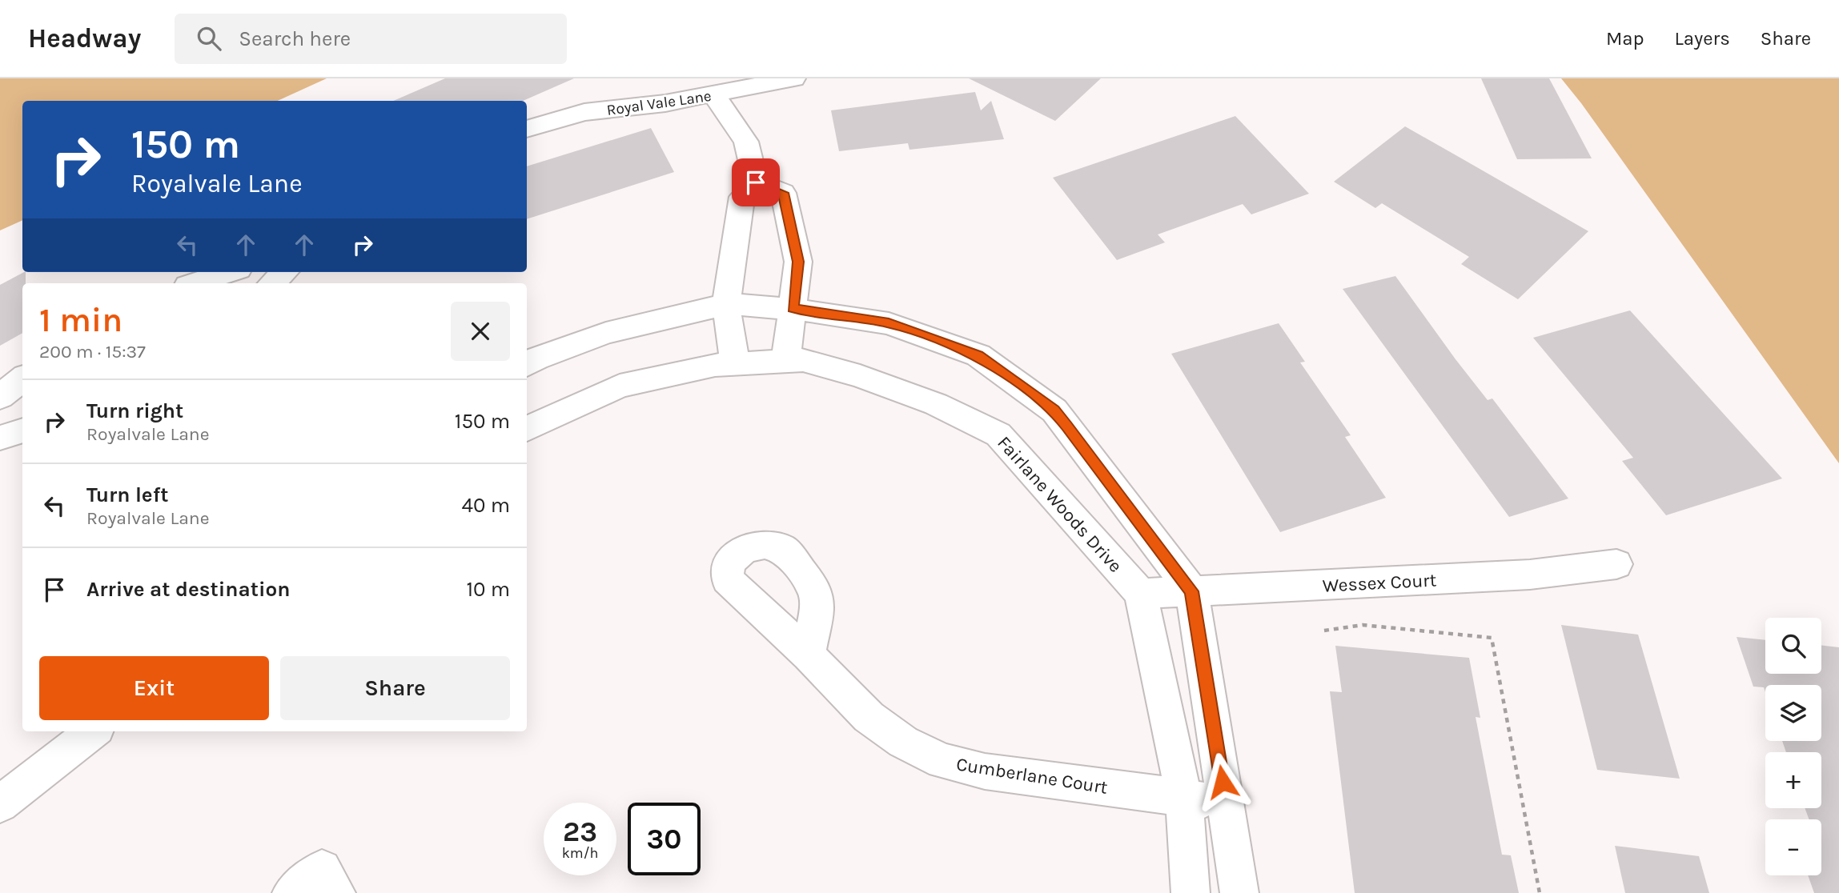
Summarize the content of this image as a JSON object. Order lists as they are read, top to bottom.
{
  "streets": {
    "street": [
      "Royal Vale Lane",
      "Fairlane Woods Drive",
      "Wessex Court",
      "Cumberlane Court"
    ]
  },
  "crossings": [
    ["Fairlane Woods Drive", "Wessex Court"],
    ["Fairlane Woods Drive", "Cumberlane Court"]
  ],
  "page": {
    "header": "Headway",
    "search": "Search here",
    "nav": ["Map", "Layers", "Share"],
    "turn": ["150 m", "Royalvale Lane"],
    "heading": ["1 min", "200 m · 15:37"],
    "list": [
      {
        "name": "Turn right",
        "note": "Royalvale Lane",
        "value": "150 m"
      },
      {
        "name": "Turn left",
        "note": "Royalvale Lane",
        "value": "40 m"
      },
      {
        "name": "Arrive at destination",
        "value": "10 m"
      }
    ],
    "map_buttons": ["+", "−"],
    "buttons": ["Exit", "Share"],
    "speed": "23 km/h",
    "limit": "30"
  }
}
